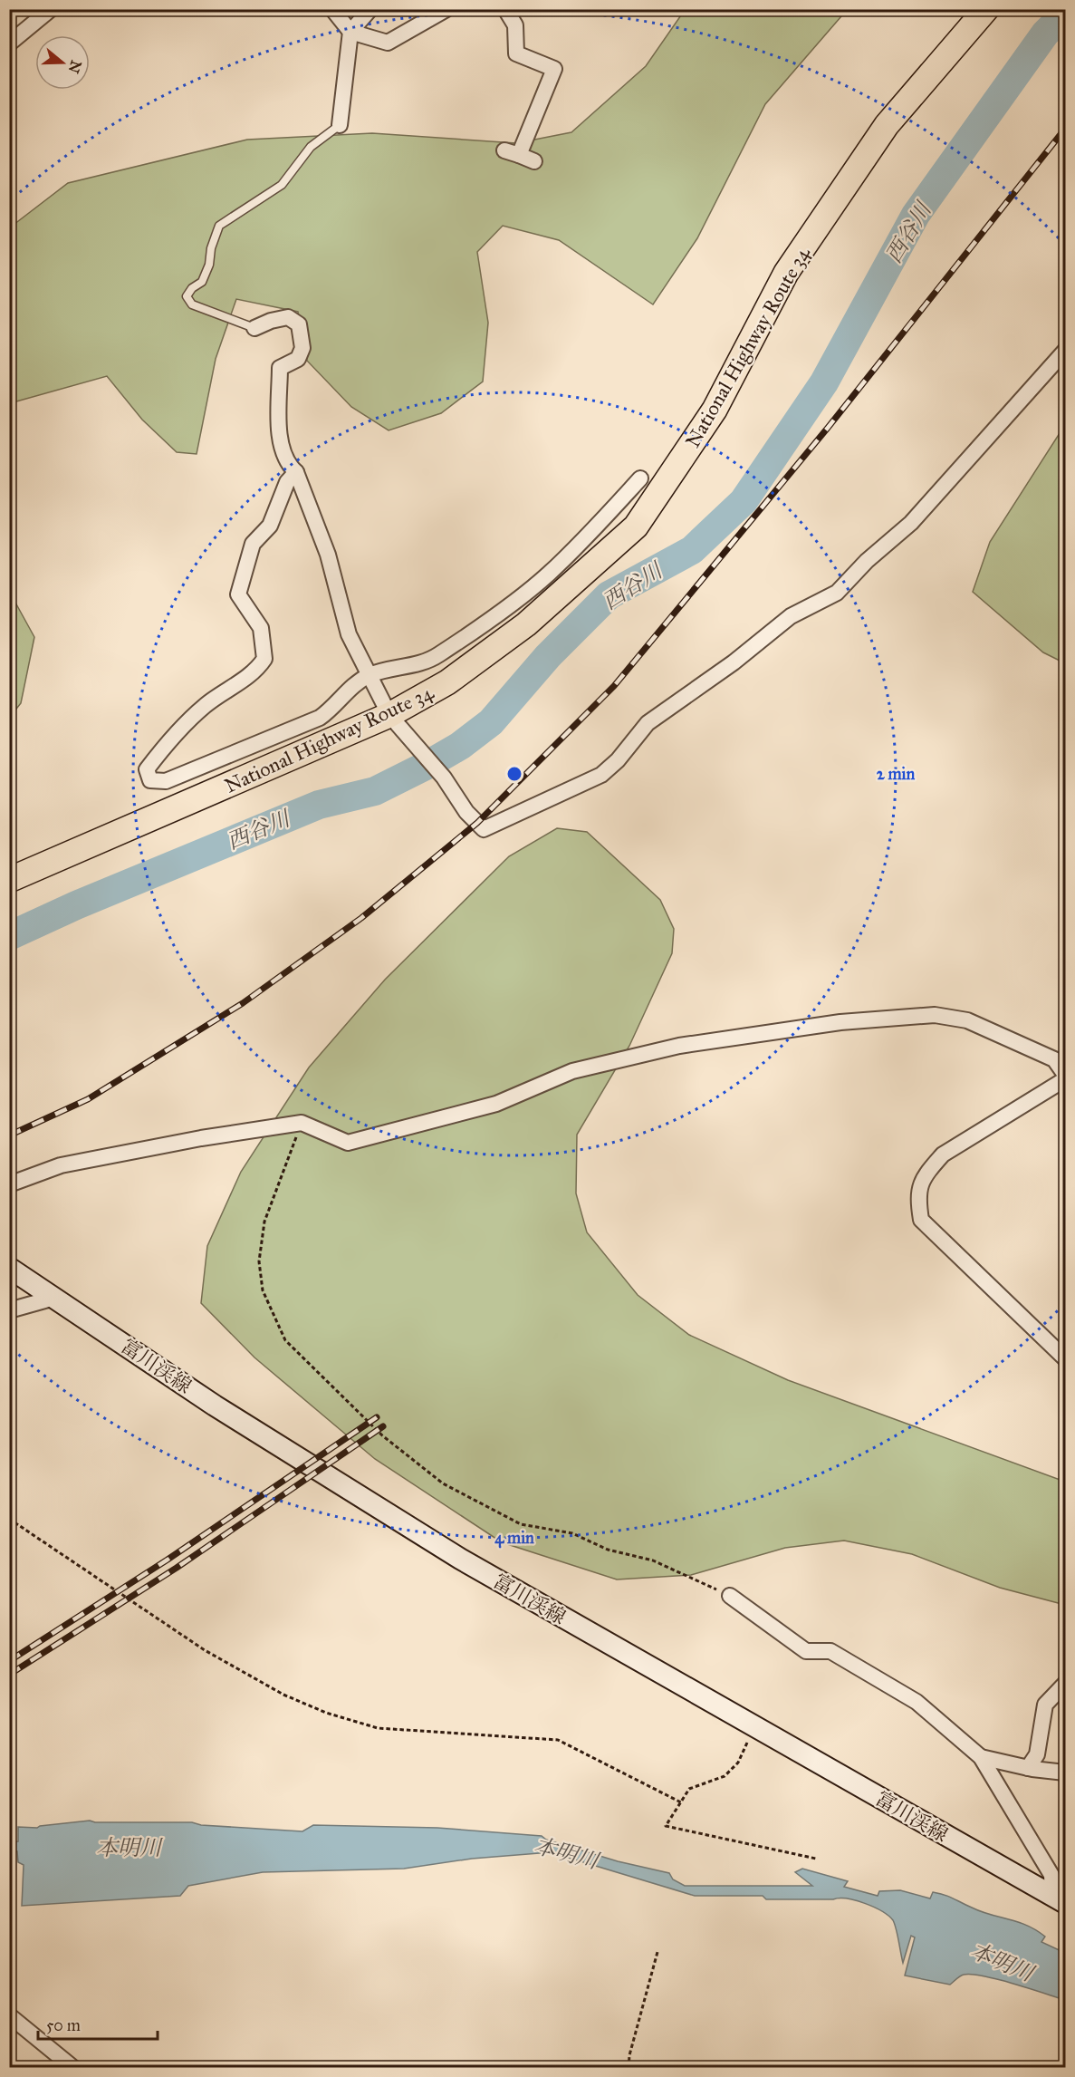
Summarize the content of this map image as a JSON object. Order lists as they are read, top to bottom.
{
  "streets": {
    "highway": ["National Highway Route 34"],
    "main road": ["富川渓線"]
  },
  "water": ["西谷川", "本明川"],
  "scale_bar": "50 m",
  "north": "right",
  "rings": ["2 min", "4 min"]
}
